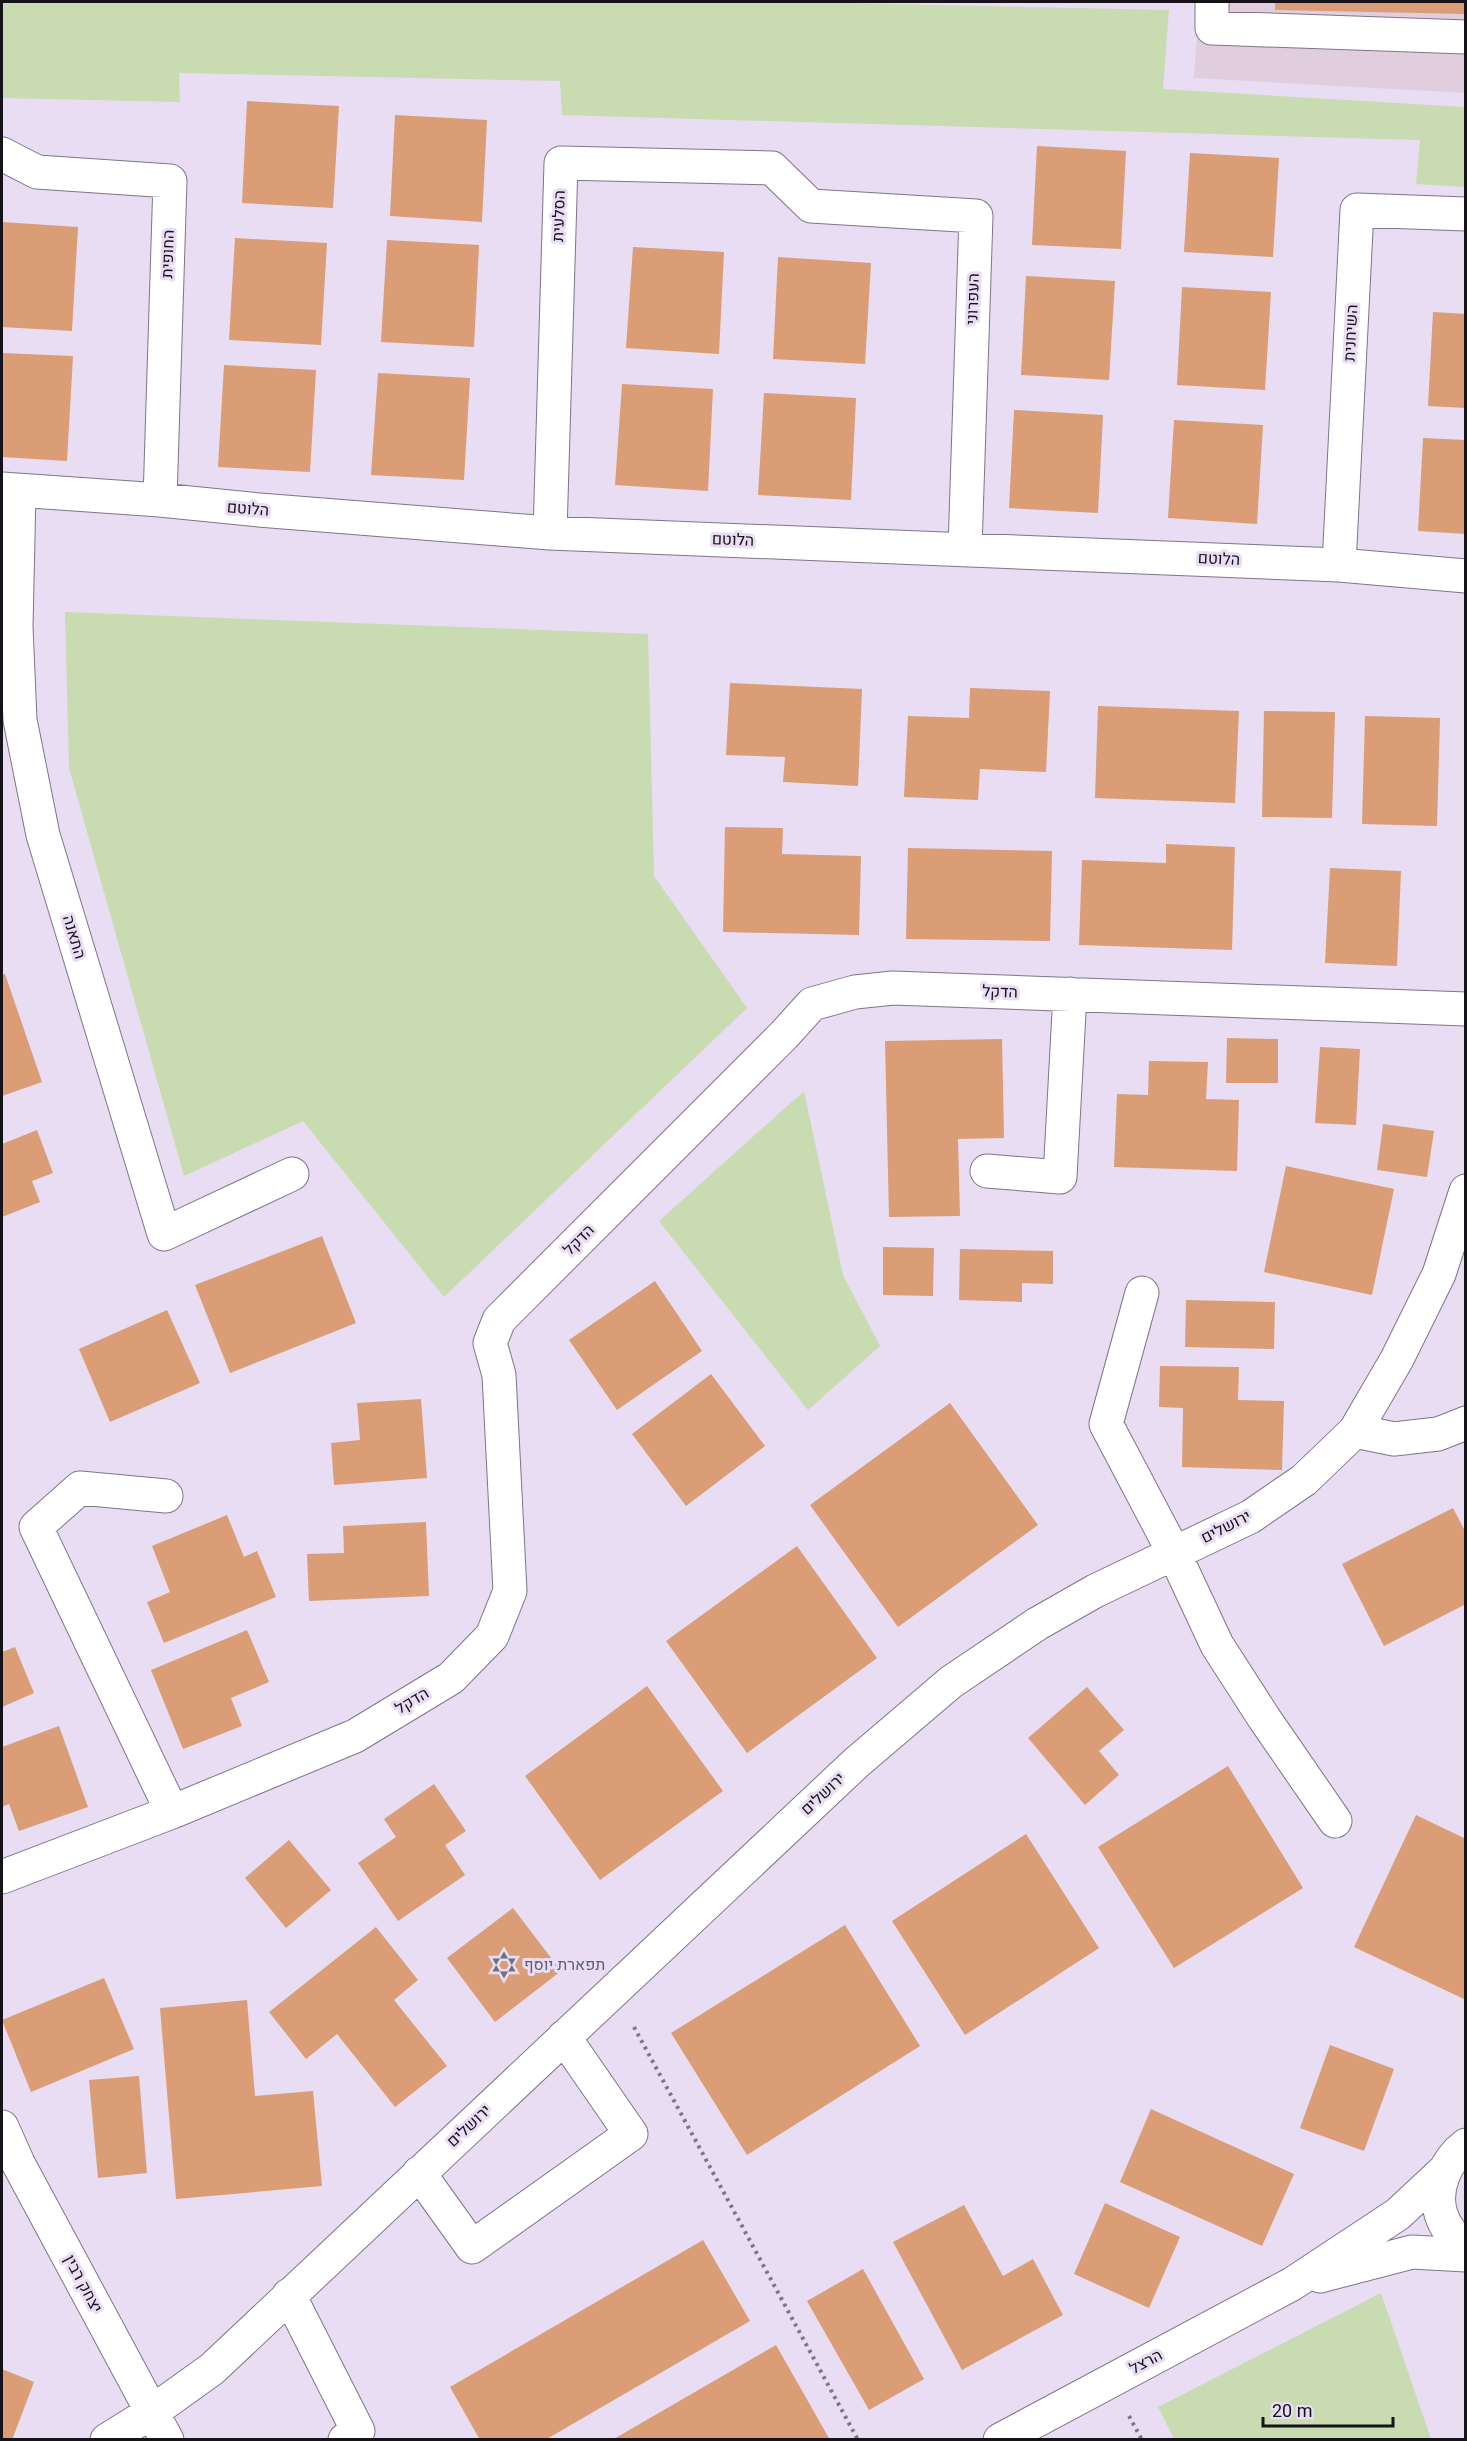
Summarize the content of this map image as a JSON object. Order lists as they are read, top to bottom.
{
  "streets": {
    "street": [
      "הסלעית",
      "החופית",
      "העפרוני",
      "השיחנית",
      "הלוטם",
      "התאנה",
      "הדקל",
      "ירושלים",
      "יצחק רבין",
      "הרצל"
    ]
  },
  "crossings": [
    ["הסלעית", "העפרוני"],
    ["הסלעית", "הלוטם"],
    ["החופית", "הלוטם"],
    ["העפרוני", "הלוטם"],
    ["השיחנית", "הלוטם"],
    ["הלוטם", "התאנה"],
    ["ירושלים", "יצחק רבין"]
  ],
  "places": {
    "synagogue": ["תפארת יוסף"]
  },
  "scale_bar": "20 m"
}
